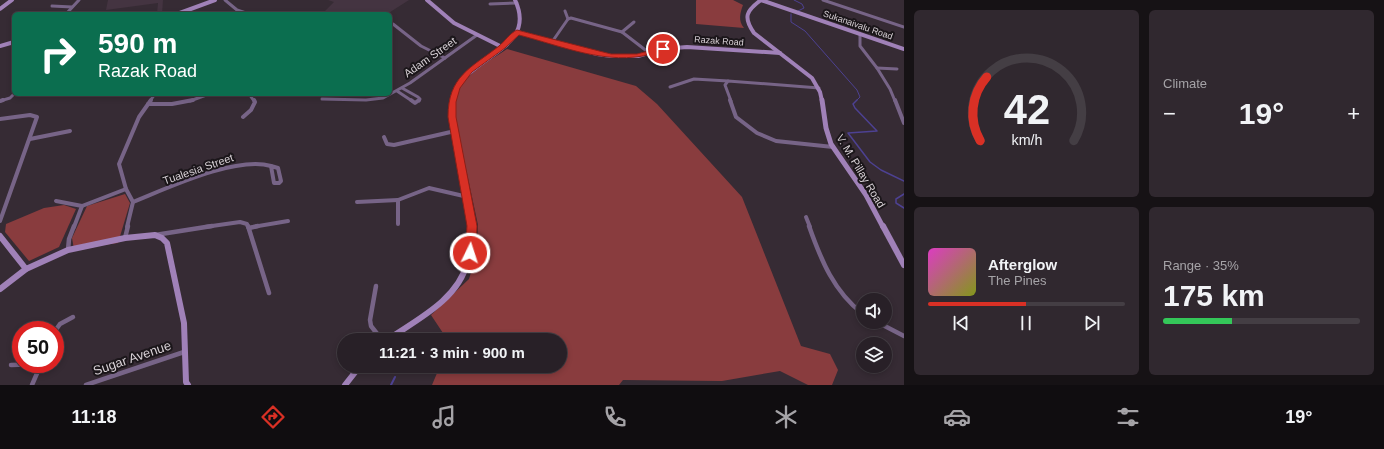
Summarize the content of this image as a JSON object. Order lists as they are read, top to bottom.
{
  "streets": {
    "main road": ["Sukanaivalu Road", "Razak Road", "V. M. Pillay Road"],
    "street": ["Adam Street", "Tualesia Street", "Sugar Avenue"]
  },
  "crossings": [
    ["Sukanaivalu Road", "V. M. Pillay Road"],
    ["Razak Road", "V. M. Pillay Road"]
  ],
  "page": {
    "tile": [
      "Climate",
      ["Range · 35%", "175 km"]
    ],
    "turn": ["590 m", "Razak Road"],
    "heat": ["−", "19°", "+"],
    "song": ["Afterglow", "The Pines"],
    "limit": "50",
    "trip": "11:21 · 3 min · 900 m",
    "tabs": ["11:18", "19°"],
    "gauge": ["42", "km/h"]
  }
}
